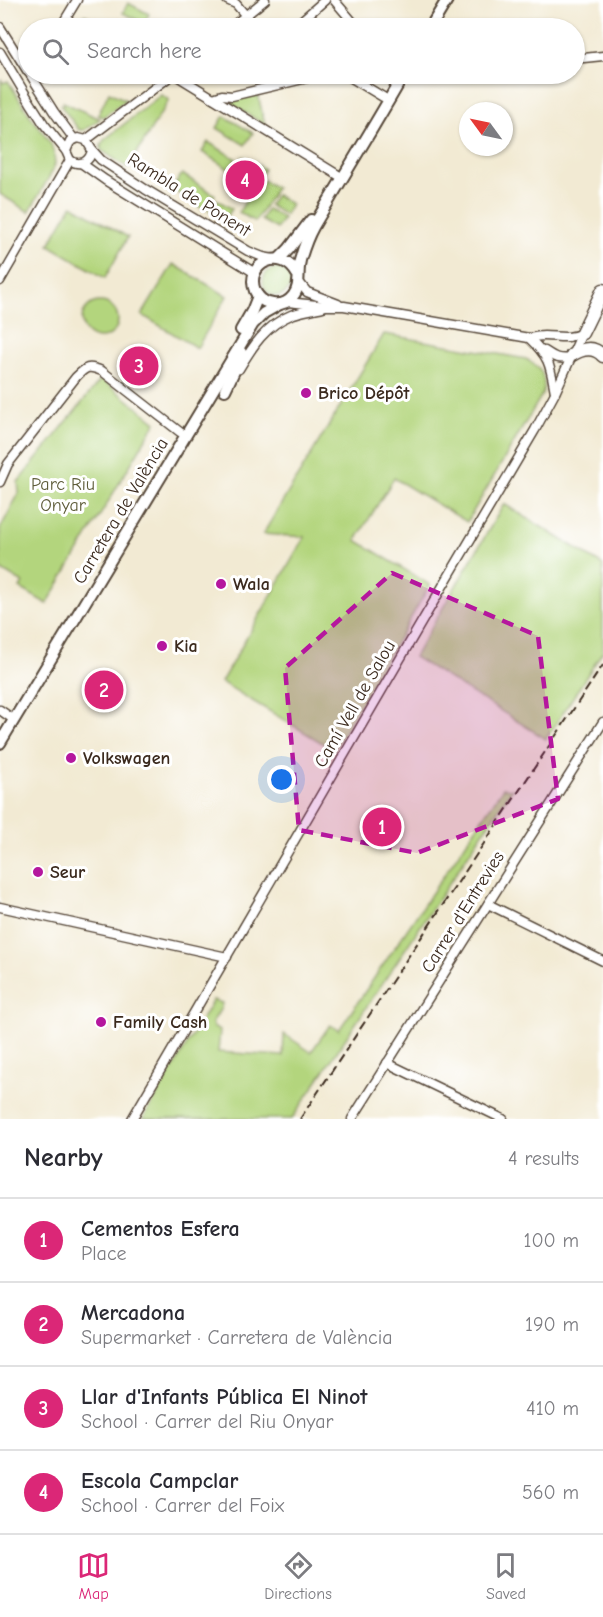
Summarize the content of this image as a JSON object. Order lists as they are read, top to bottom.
{
  "streets": {
    "main road": ["Carretera de València"],
    "street": ["Rambla de Ponent", "Camí Vell de Salou", "Carrer d'Entrevies"]
  },
  "crossings": [
    ["Rambla de Ponent", "Carretera de València"]
  ],
  "parks": ["Parc Riu Onyar"],
  "places": [
    "Brico Dépôt",
    "Wala",
    "Kia",
    "Volkswagen",
    "Seur",
    "Family Cash"
  ],
  "north": "top left",
  "page": {
    "search": "Search here",
    "pins": [
      "4",
      "3",
      "2",
      "1"
    ],
    "heading": ["Nearby", "4 results"],
    "list": [
      {
        "mark": "1",
        "name": "Cementos Esfera",
        "note": "Place",
        "value": "100 m"
      },
      {
        "mark": "2",
        "name": "Mercadona",
        "note": "Supermarket · Carretera de València",
        "value": "190 m"
      },
      {
        "mark": "3",
        "name": "Llar d'Infants Pública El Ninot",
        "note": "School · Carrer del Riu Onyar",
        "value": "410 m"
      },
      {
        "mark": "4",
        "name": "Escola Campclar",
        "note": "School · Carrer del Foix",
        "value": "560 m"
      }
    ],
    "nav": ["Map", "Directions", "Saved"]
  }
}
